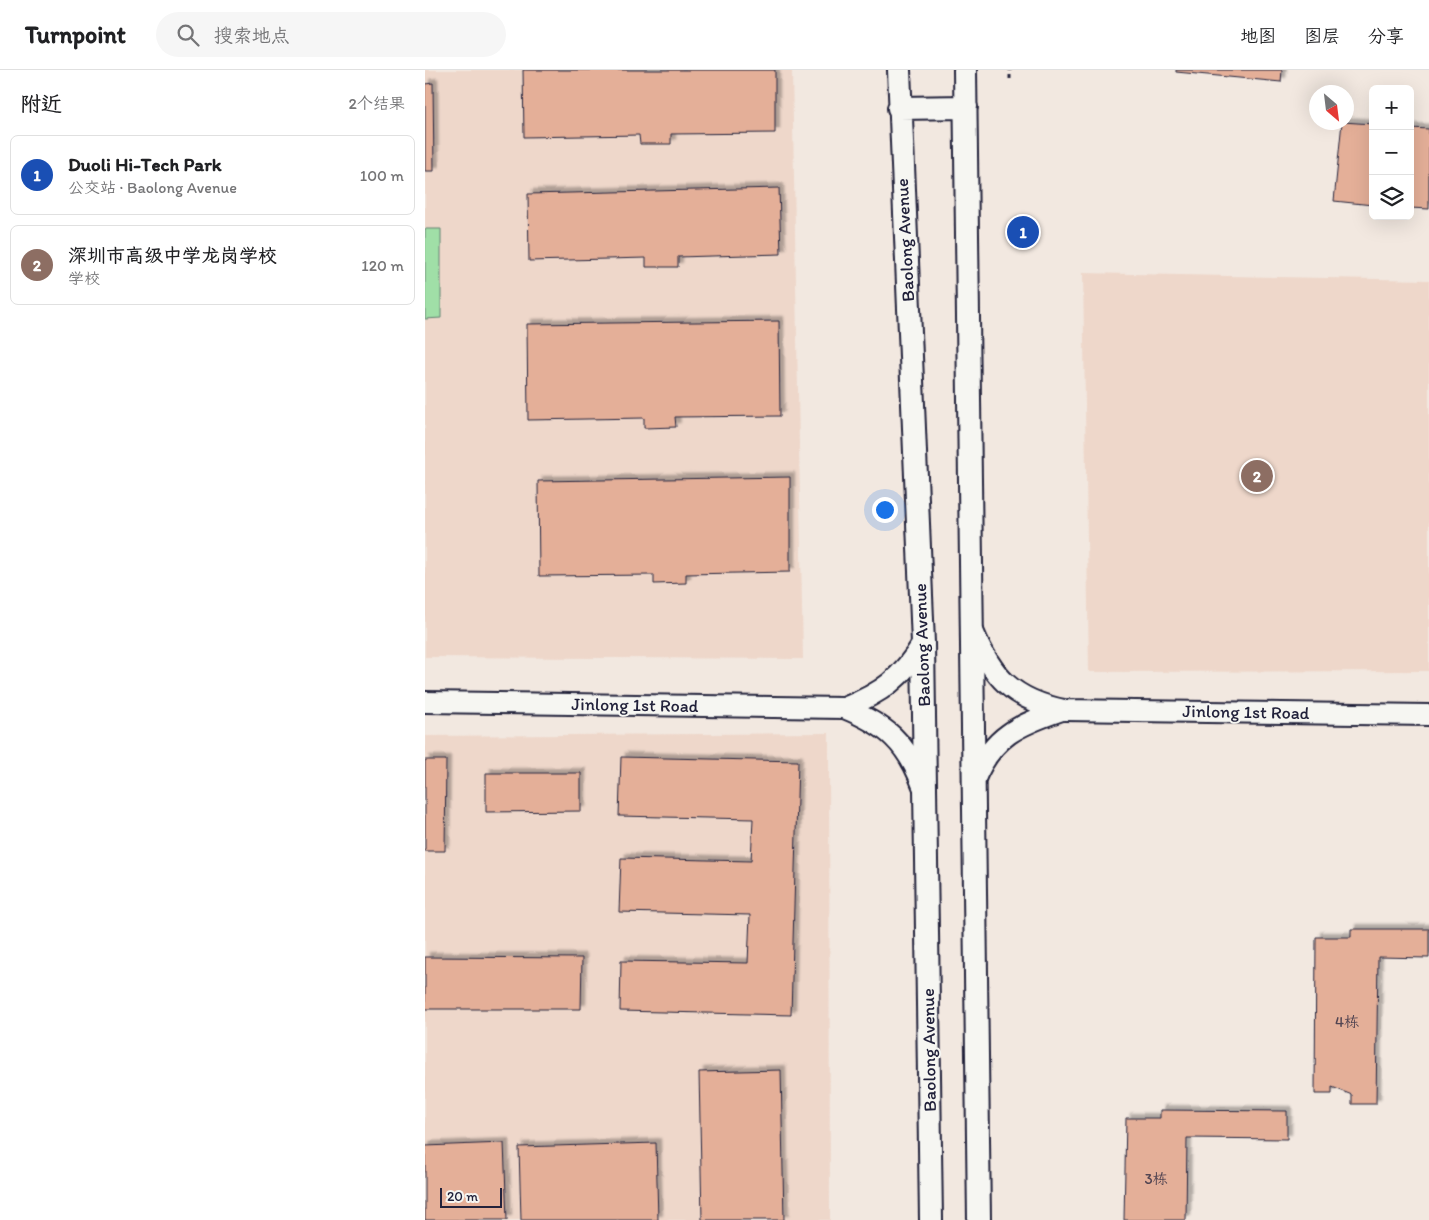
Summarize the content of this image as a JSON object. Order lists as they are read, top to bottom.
{
  "streets": {
    "main road": ["Baolong Avenue"],
    "street": ["Jinlong 1st Road"]
  },
  "crossings": [
    ["Baolong Avenue", "Jinlong 1st Road"]
  ],
  "house_numbers": ["4栋", "3栋"],
  "scale_bar": "20 m",
  "north": "bottom right",
  "page": {
    "header": "Turnpoint",
    "search": "搜索地点",
    "nav": ["地图", "图层", "分享"],
    "heading": ["附近", "2个结果"],
    "map_buttons": ["+", "−"],
    "list": [
      {
        "mark": "1",
        "name": "Duoli Hi-Tech Park",
        "note": "公交站 · Baolong Avenue",
        "value": "100 m"
      },
      {
        "mark": "2",
        "name": "深圳市高级中学龙岗学校",
        "note": "学校",
        "value": "120 m"
      }
    ],
    "pins": ["1", "2"],
    "scale": "20 m"
  }
}
